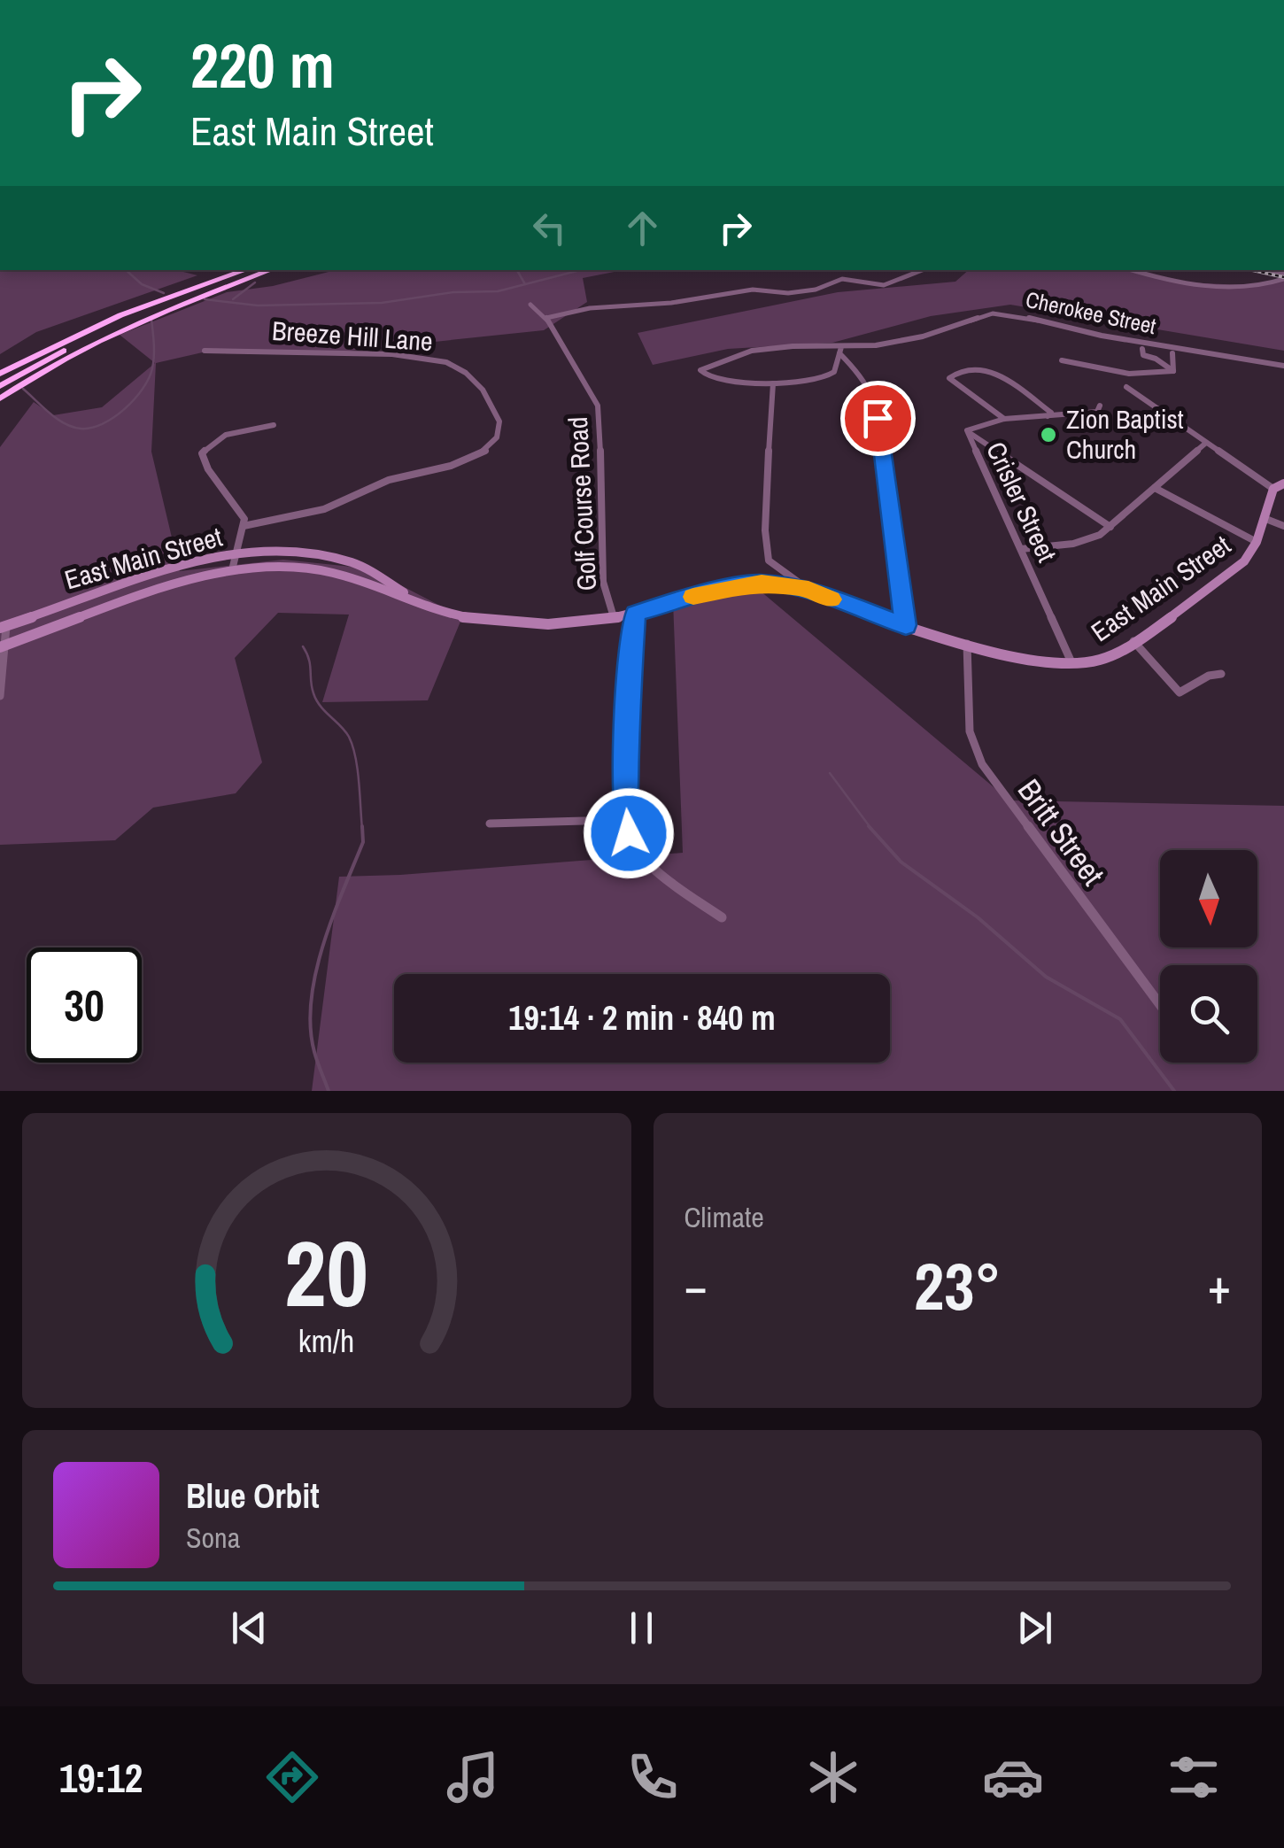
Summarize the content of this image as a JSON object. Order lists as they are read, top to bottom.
{
  "streets": {
    "main road": ["East Main Street"],
    "street": [
      "Cherokee Street",
      "Breeze Hill Lane",
      "Crisler Street",
      "Golf Course Road",
      "Britt Street"
    ]
  },
  "crossings": [
    ["Crisler Street", "East Main Street"],
    ["Golf Course Road", "East Main Street"],
    ["East Main Street", "Britt Street"]
  ],
  "places": ["Zion Baptist Church"],
  "north": "bottom",
  "page": {
    "turn": ["220 m", "East Main Street"],
    "limit": "30",
    "trip": "19:14 · 2 min · 840 m",
    "tile": "Climate",
    "heat": ["−", "23°", "+"],
    "song": ["Blue Orbit", "Sona"],
    "tabs": "19:12",
    "gauge": ["20", "km/h"]
  }
}
